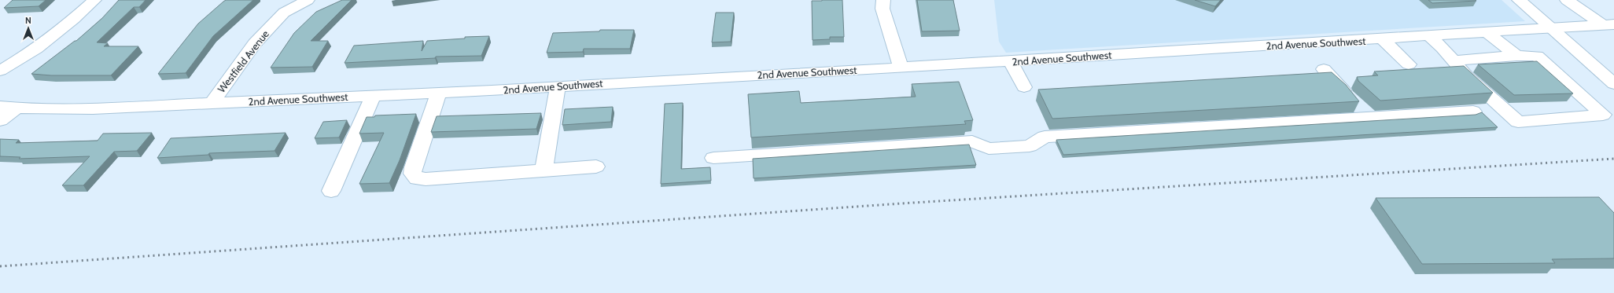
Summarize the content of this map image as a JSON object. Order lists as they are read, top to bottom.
{
  "streets": {
    "street": ["2nd Avenue Southwest", "Westfield Avenue"]
  },
  "crossings": [
    ["2nd Avenue Southwest", "Westfield Avenue"]
  ],
  "north": "top"
}
